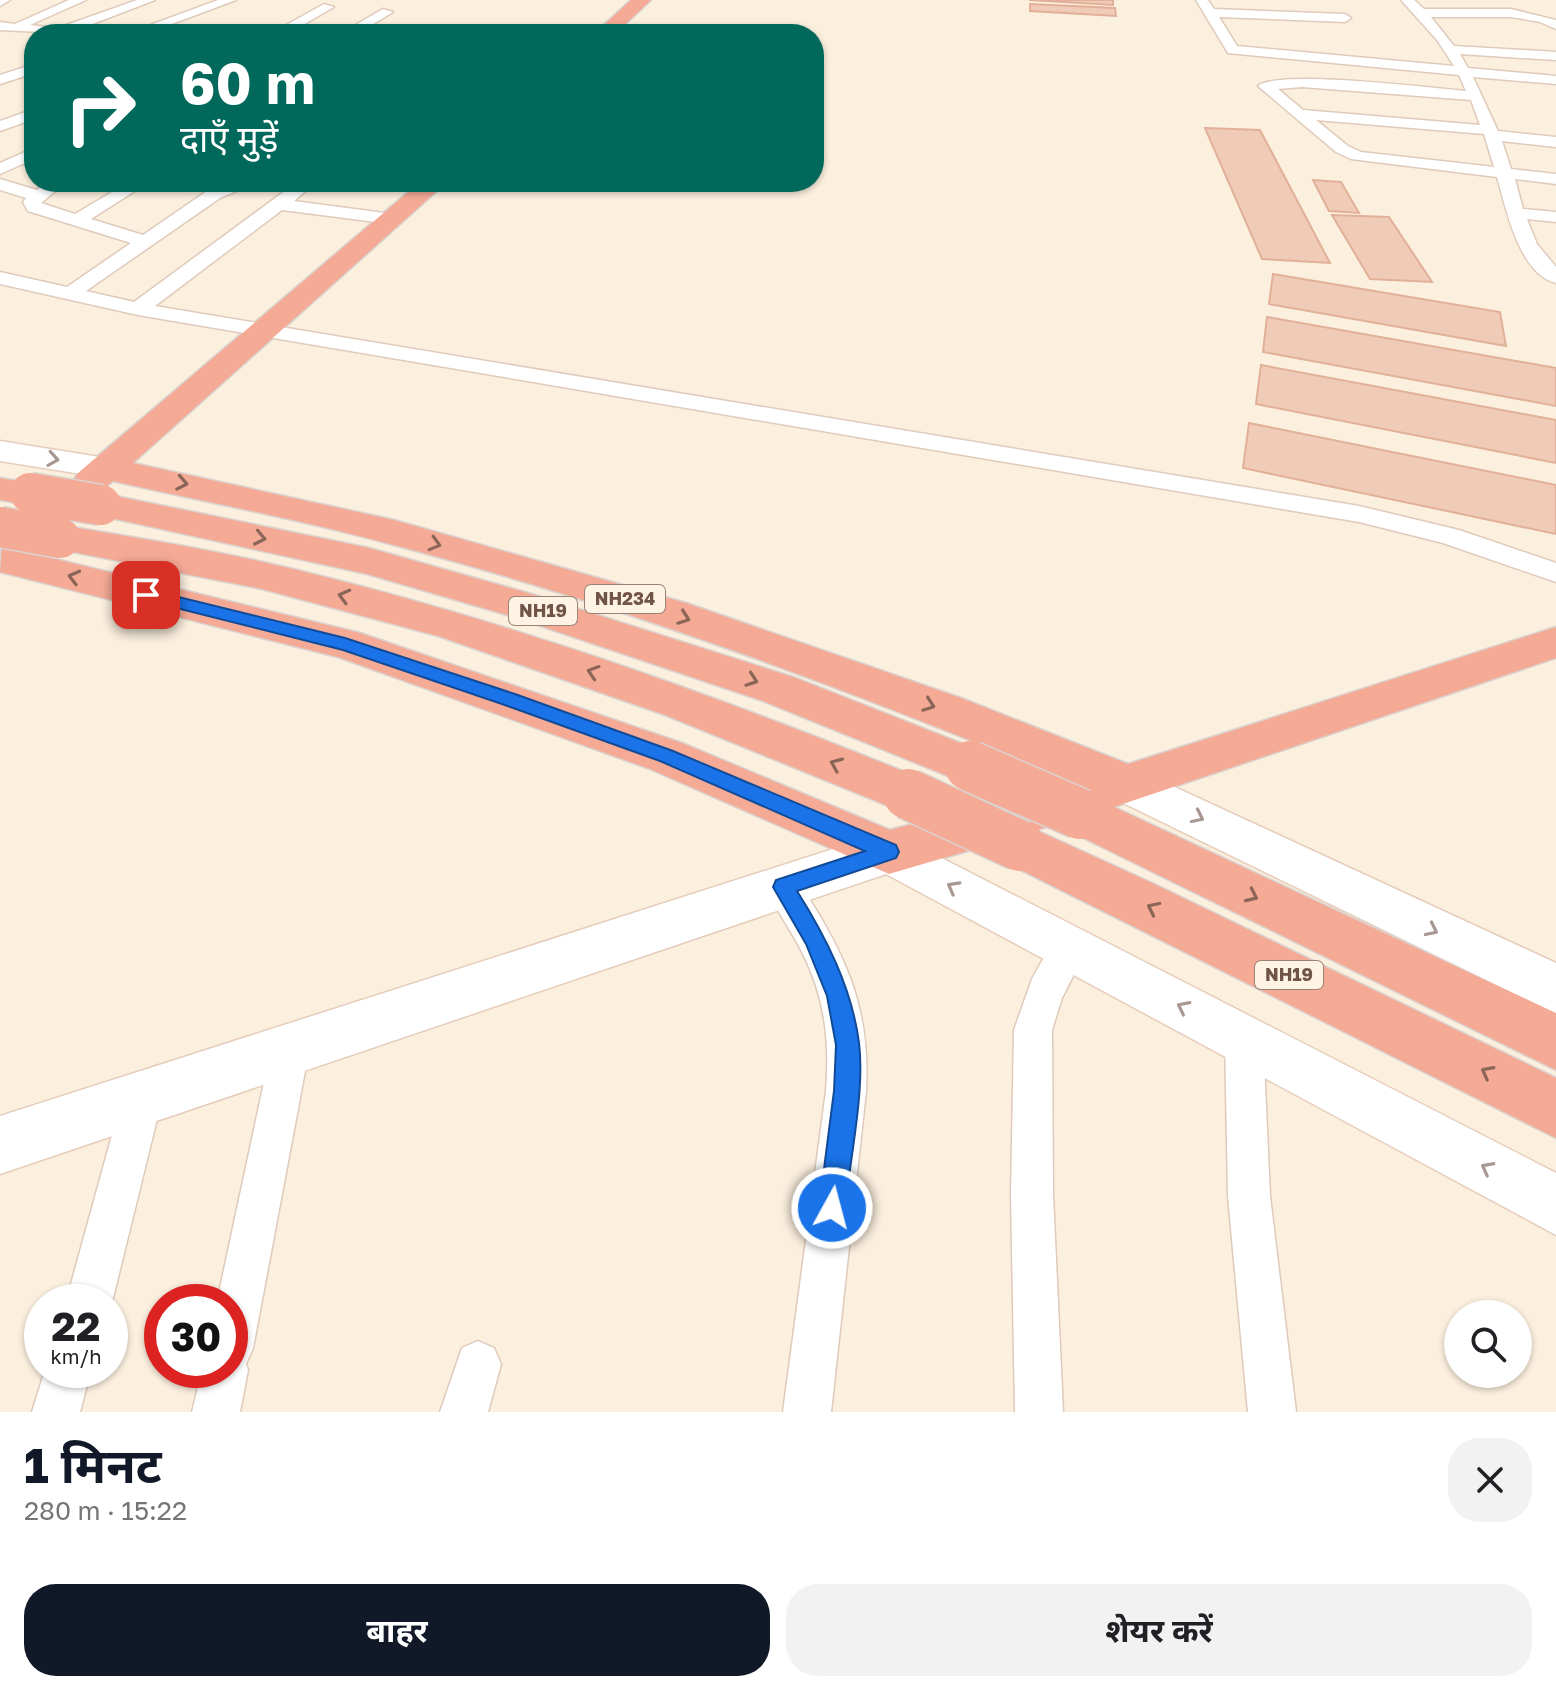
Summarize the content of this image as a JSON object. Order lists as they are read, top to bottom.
{
  "streets": {
    "highway": ["NH234", "NH19"]
  },
  "crossings": [
    ["NH234", "NH19"]
  ],
  "page": {
    "turn": ["60 m", "दाएँ मुड़ें"],
    "speed": "22 km/h",
    "limit": "30",
    "heading": ["1 मिनट", "280 m · 15:22"],
    "buttons": ["बाहर", "शेयर करें"]
  }
}
